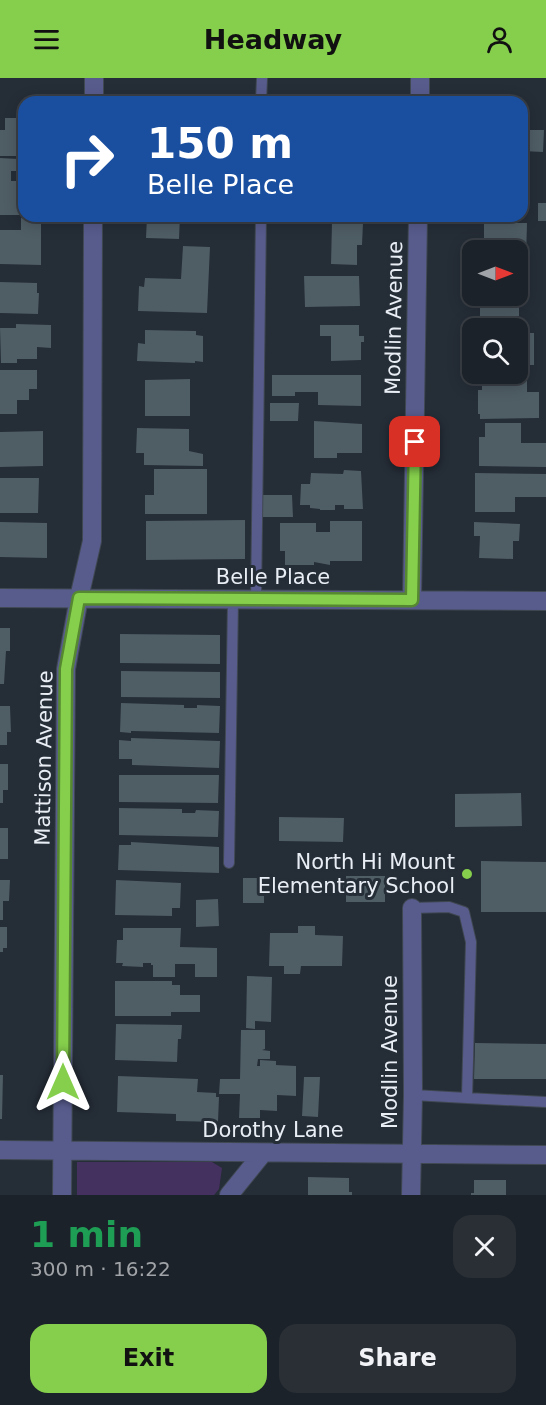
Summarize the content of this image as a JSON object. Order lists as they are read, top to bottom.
{
  "streets": {
    "street": [
      "Modlin Avenue",
      "Belle Place",
      "Mattison Avenue",
      "Dorothy Lane"
    ]
  },
  "crossings": [
    ["Modlin Avenue", "Belle Place"],
    ["Modlin Avenue", "Dorothy Lane"],
    ["Belle Place", "Mattison Avenue"],
    ["Mattison Avenue", "Dorothy Lane"]
  ],
  "places": ["North Hi Mount Elementary School"],
  "north": "right",
  "page": {
    "header": "Headway",
    "turn": ["150 m", "Belle Place"],
    "heading": ["1 min", "300 m · 16:22"],
    "buttons": ["Exit", "Share"]
  }
}
